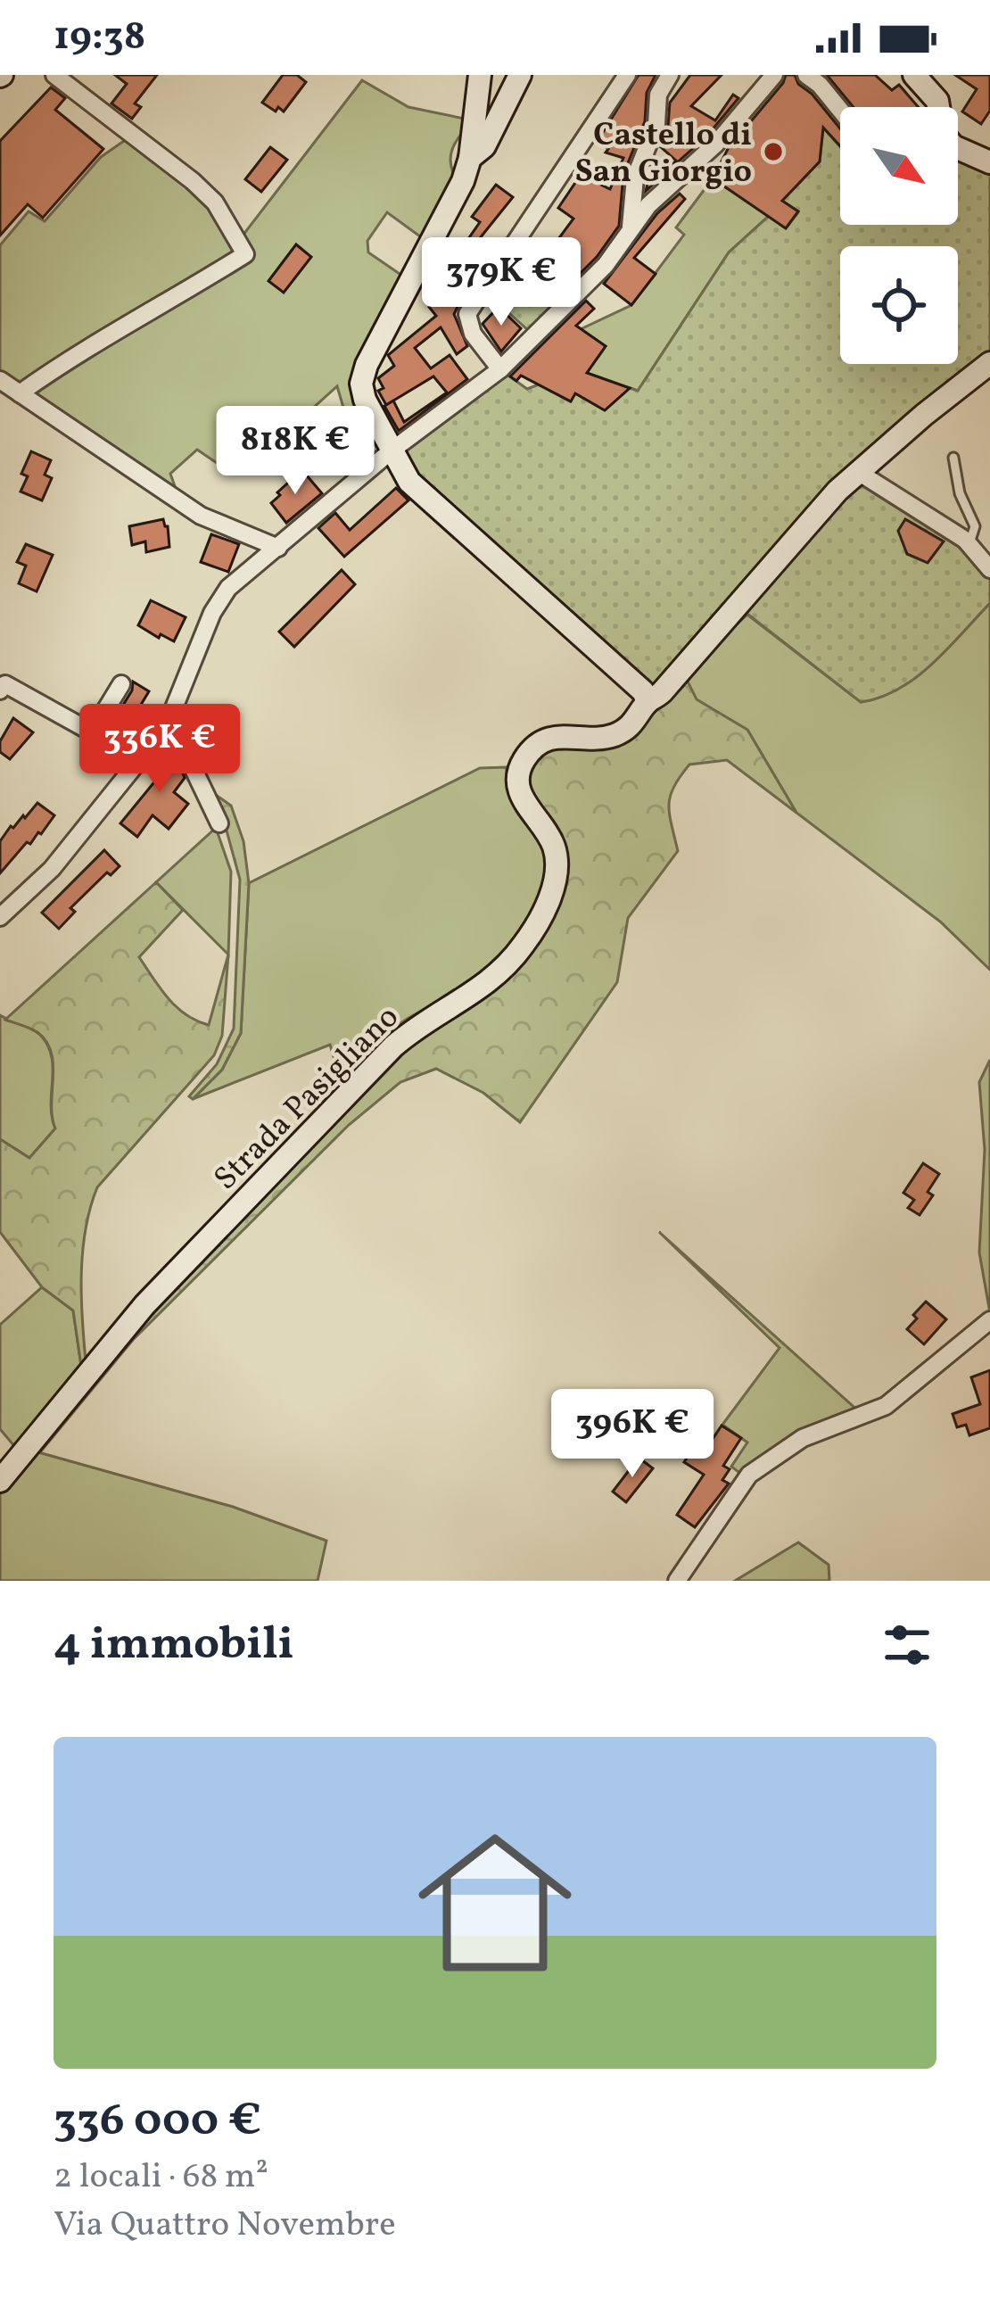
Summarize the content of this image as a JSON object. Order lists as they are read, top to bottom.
{
  "streets": {
    "street": ["Strada Pasigliano"]
  },
  "places": ["Castello di San Giorgio"],
  "north": "bottom right",
  "page": {
    "status": "19:38",
    "price": [
      "379K €",
      "818K €",
      "336K €",
      "396K €"
    ],
    "heading": "4 immobili",
    "list": [
      {
        "name": "336 000 €",
        "note": "2 locali · 68 m² · Via Quattro Novembre"
      }
    ]
  }
}
